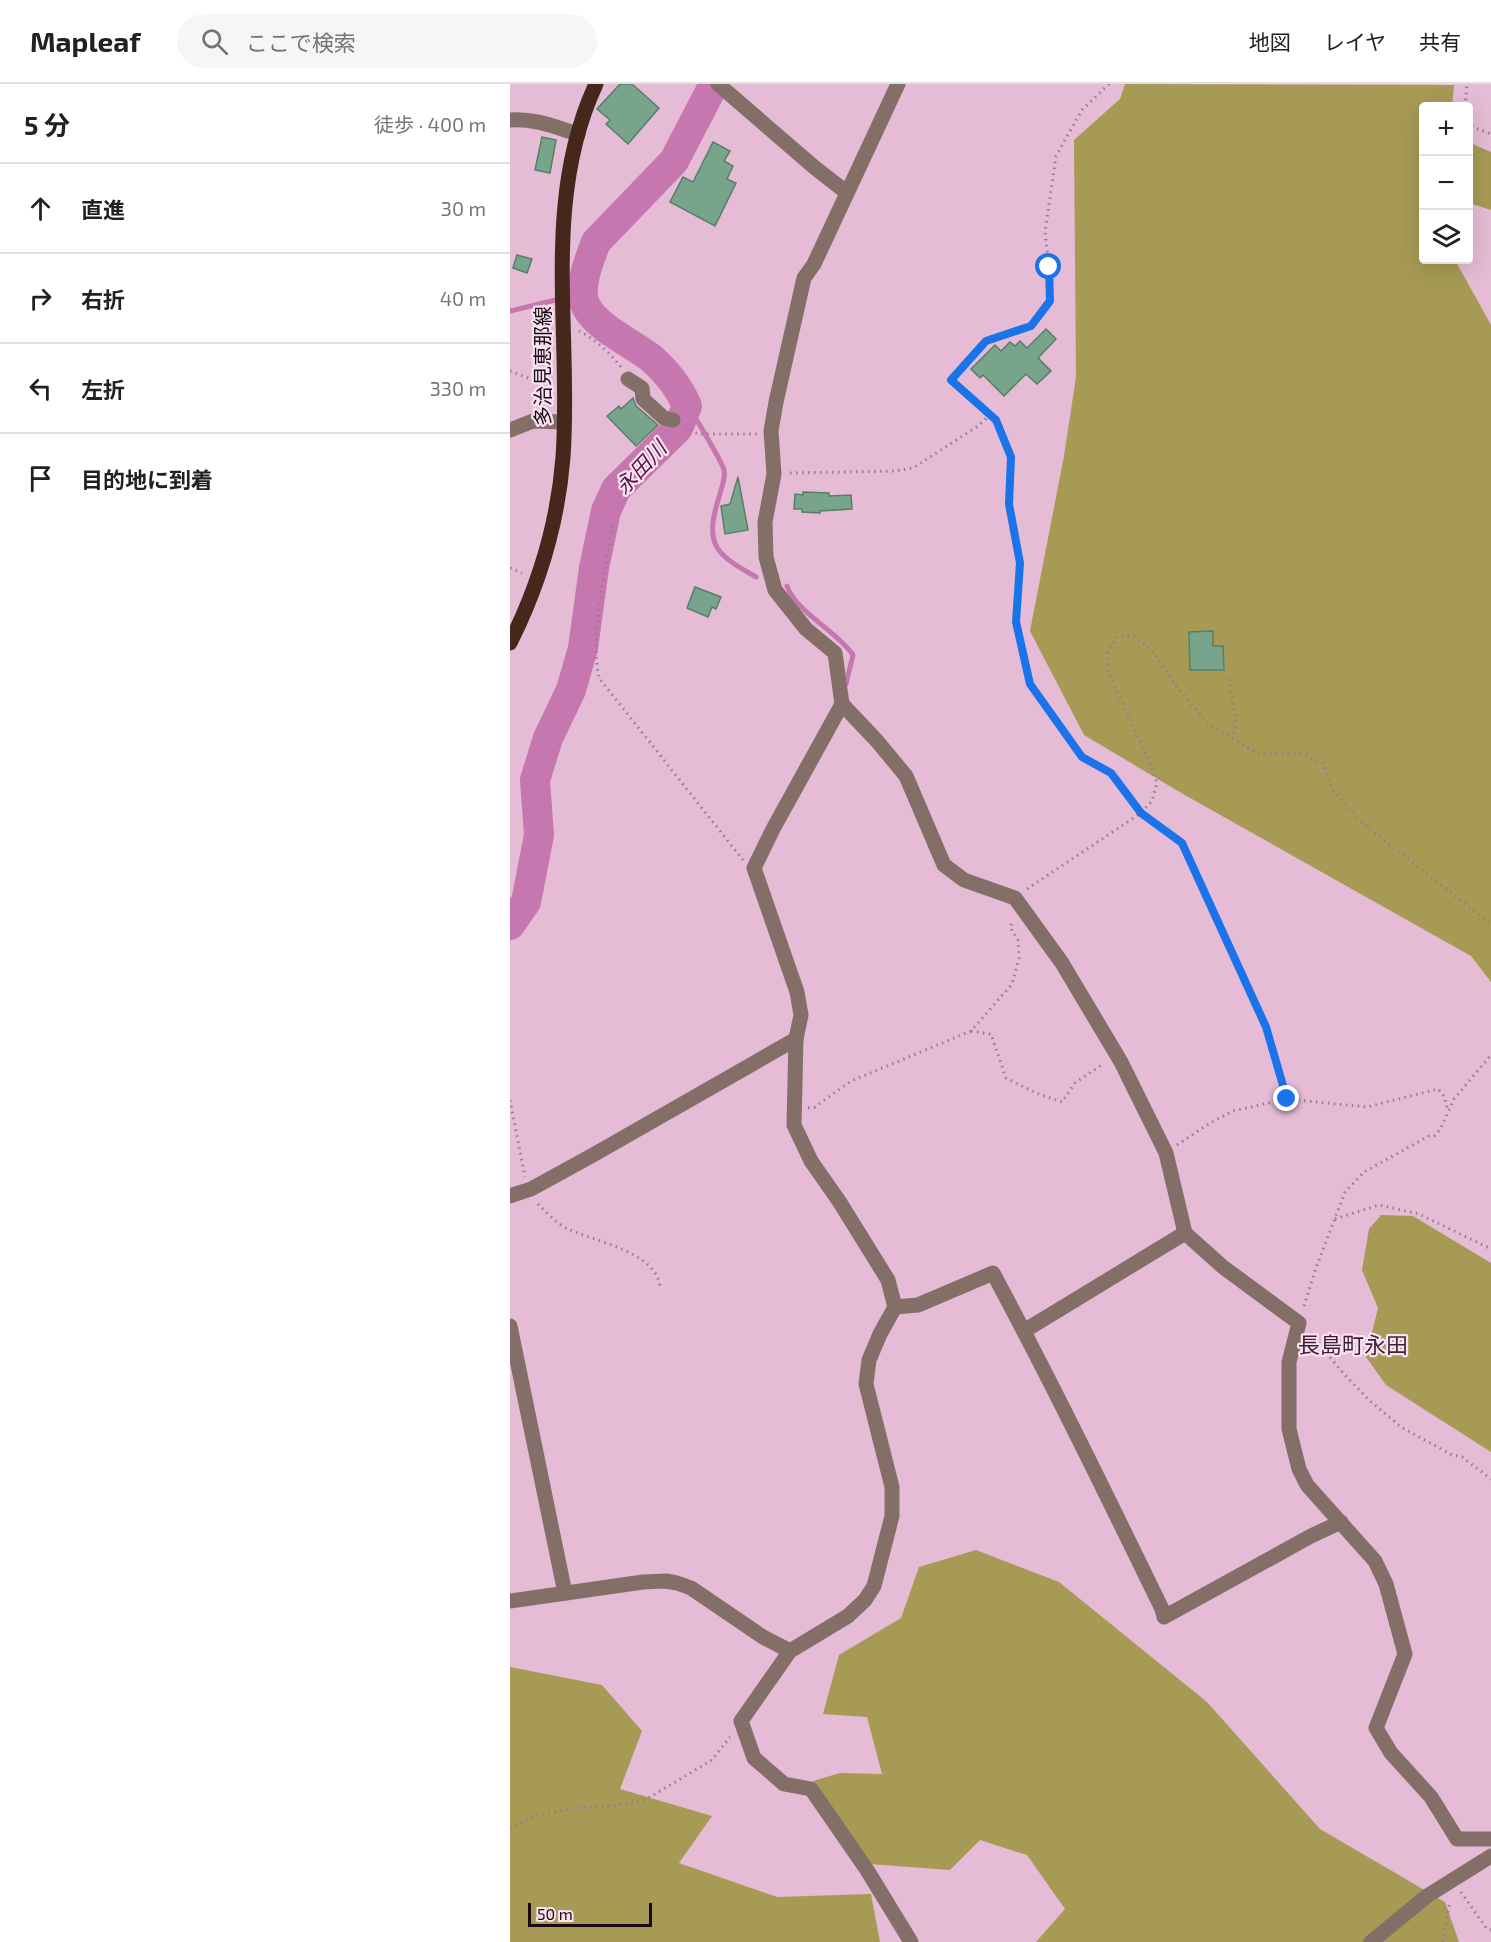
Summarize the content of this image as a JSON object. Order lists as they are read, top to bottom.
{
  "streets": {
    "main road": ["多治見恵那線"]
  },
  "districts": ["長島町永田"],
  "water": ["永田川"],
  "scale_bar": "50 m",
  "page": {
    "header": "Mapleaf",
    "search": "ここで検索",
    "nav": ["地図", "レイヤ", "共有"],
    "heading": ["5 分", "徒歩 · 400 m"],
    "map_buttons": ["+", "−"],
    "list": [
      ["直進", "30 m"],
      ["右折", "40 m"],
      ["左折", "330 m"],
      "目的地に到着"
    ],
    "scale": "50 m"
  }
}
